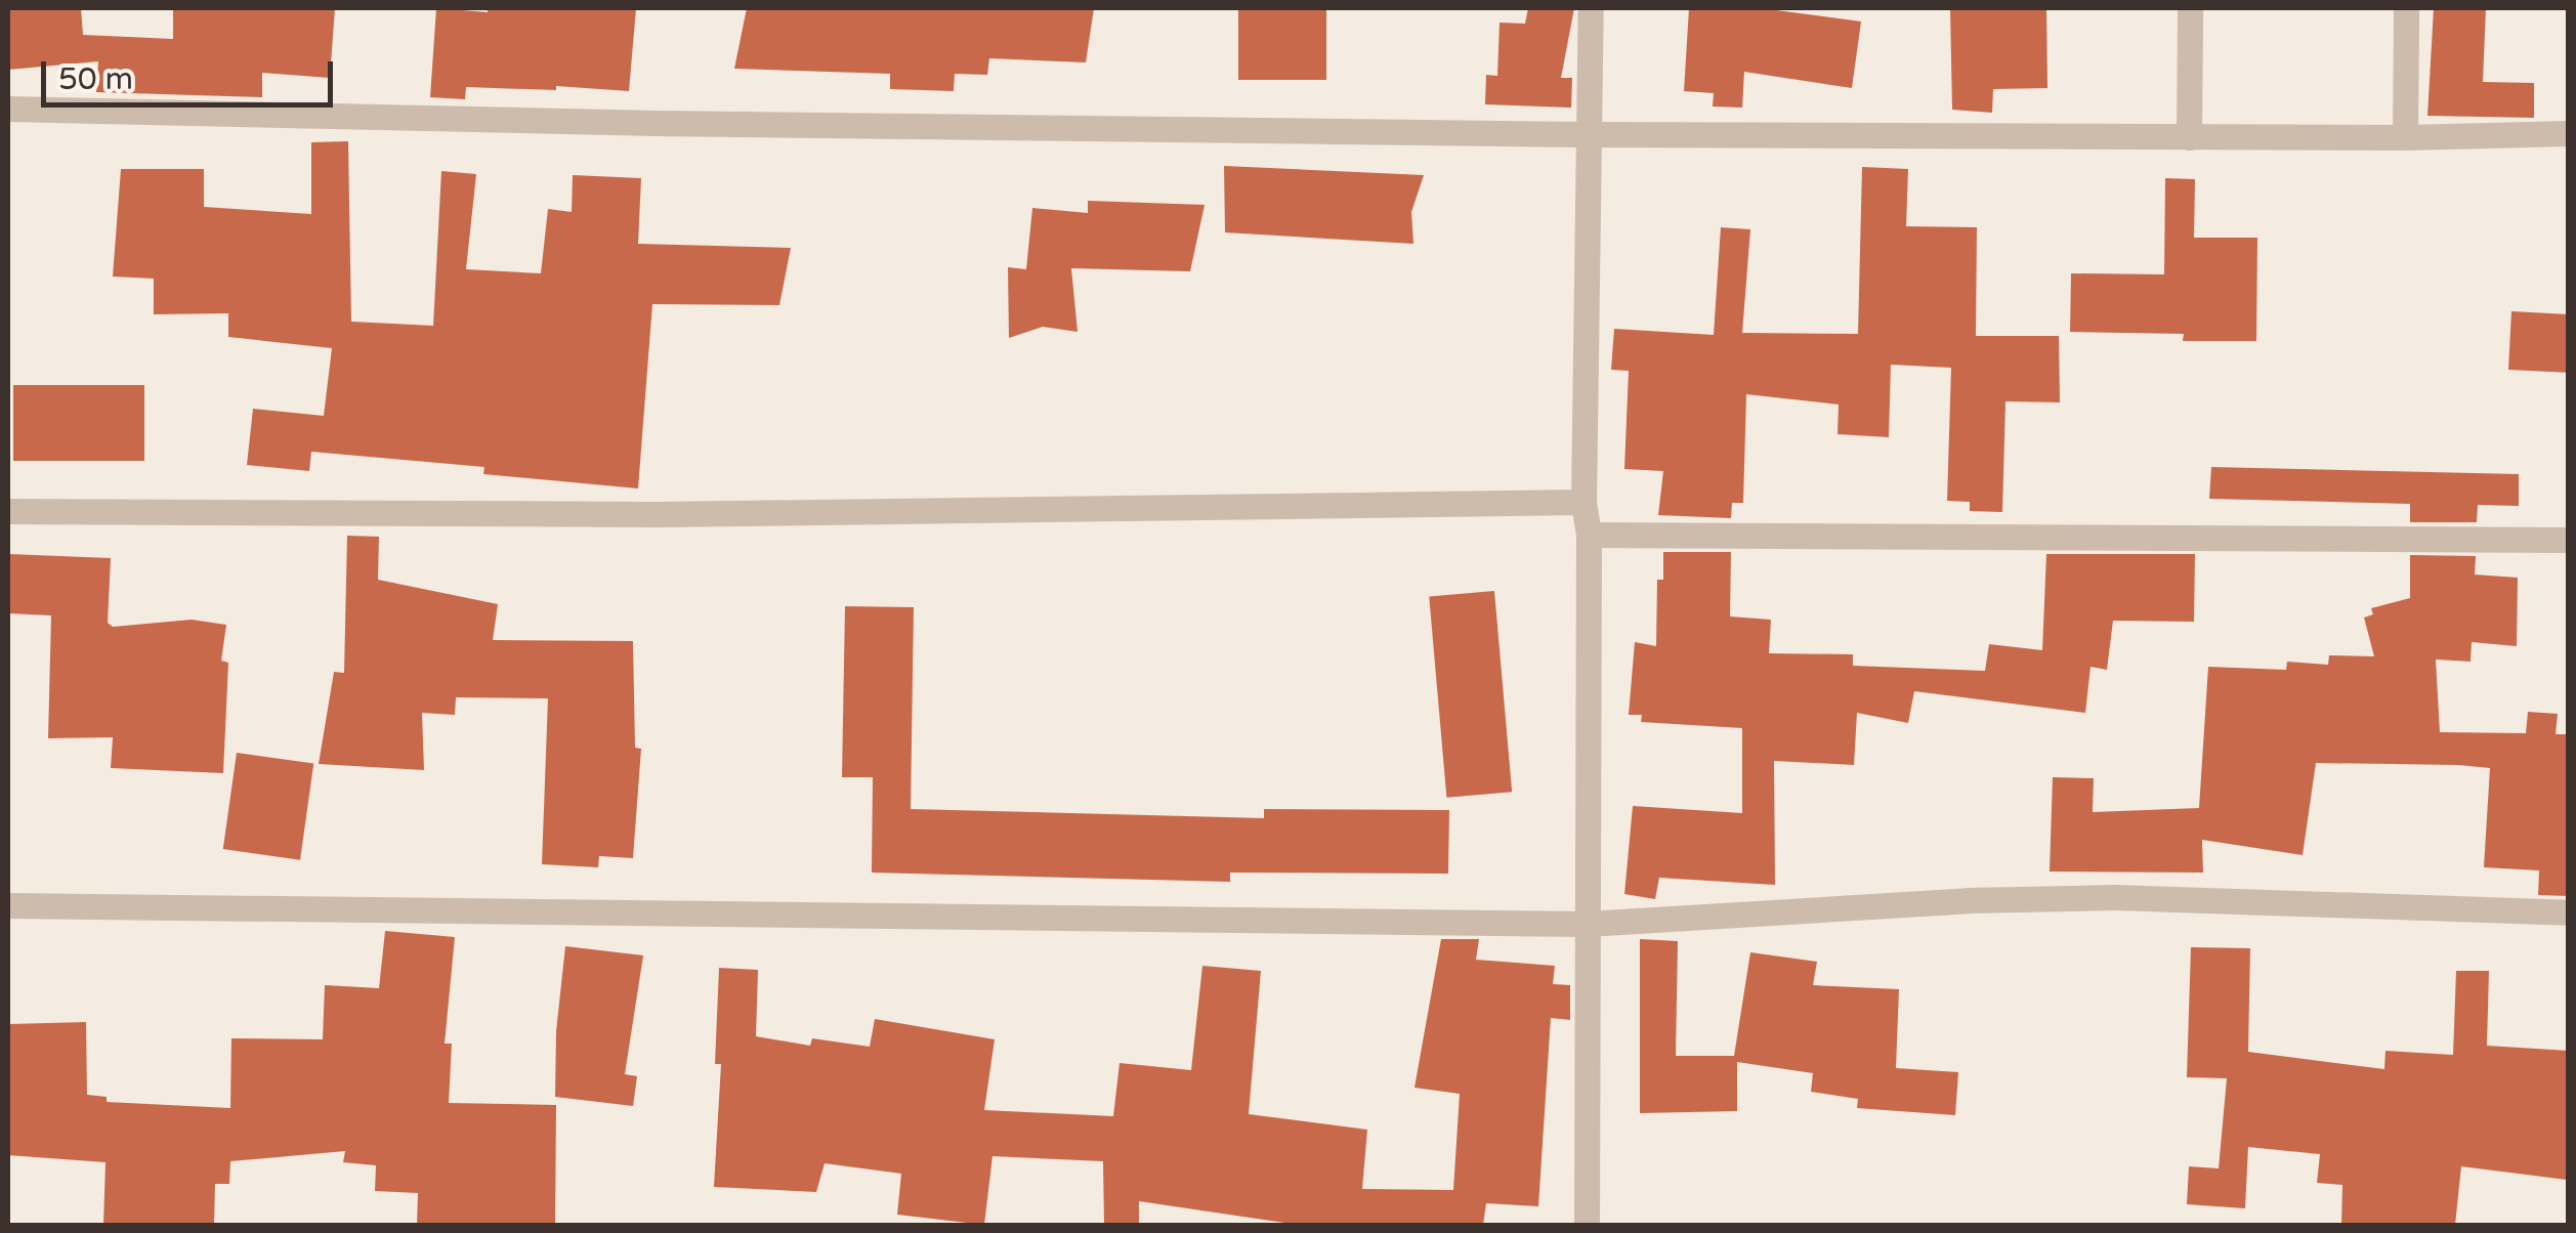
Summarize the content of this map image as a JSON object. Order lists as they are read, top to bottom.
{
  "scale_bar": "50 m"
}
